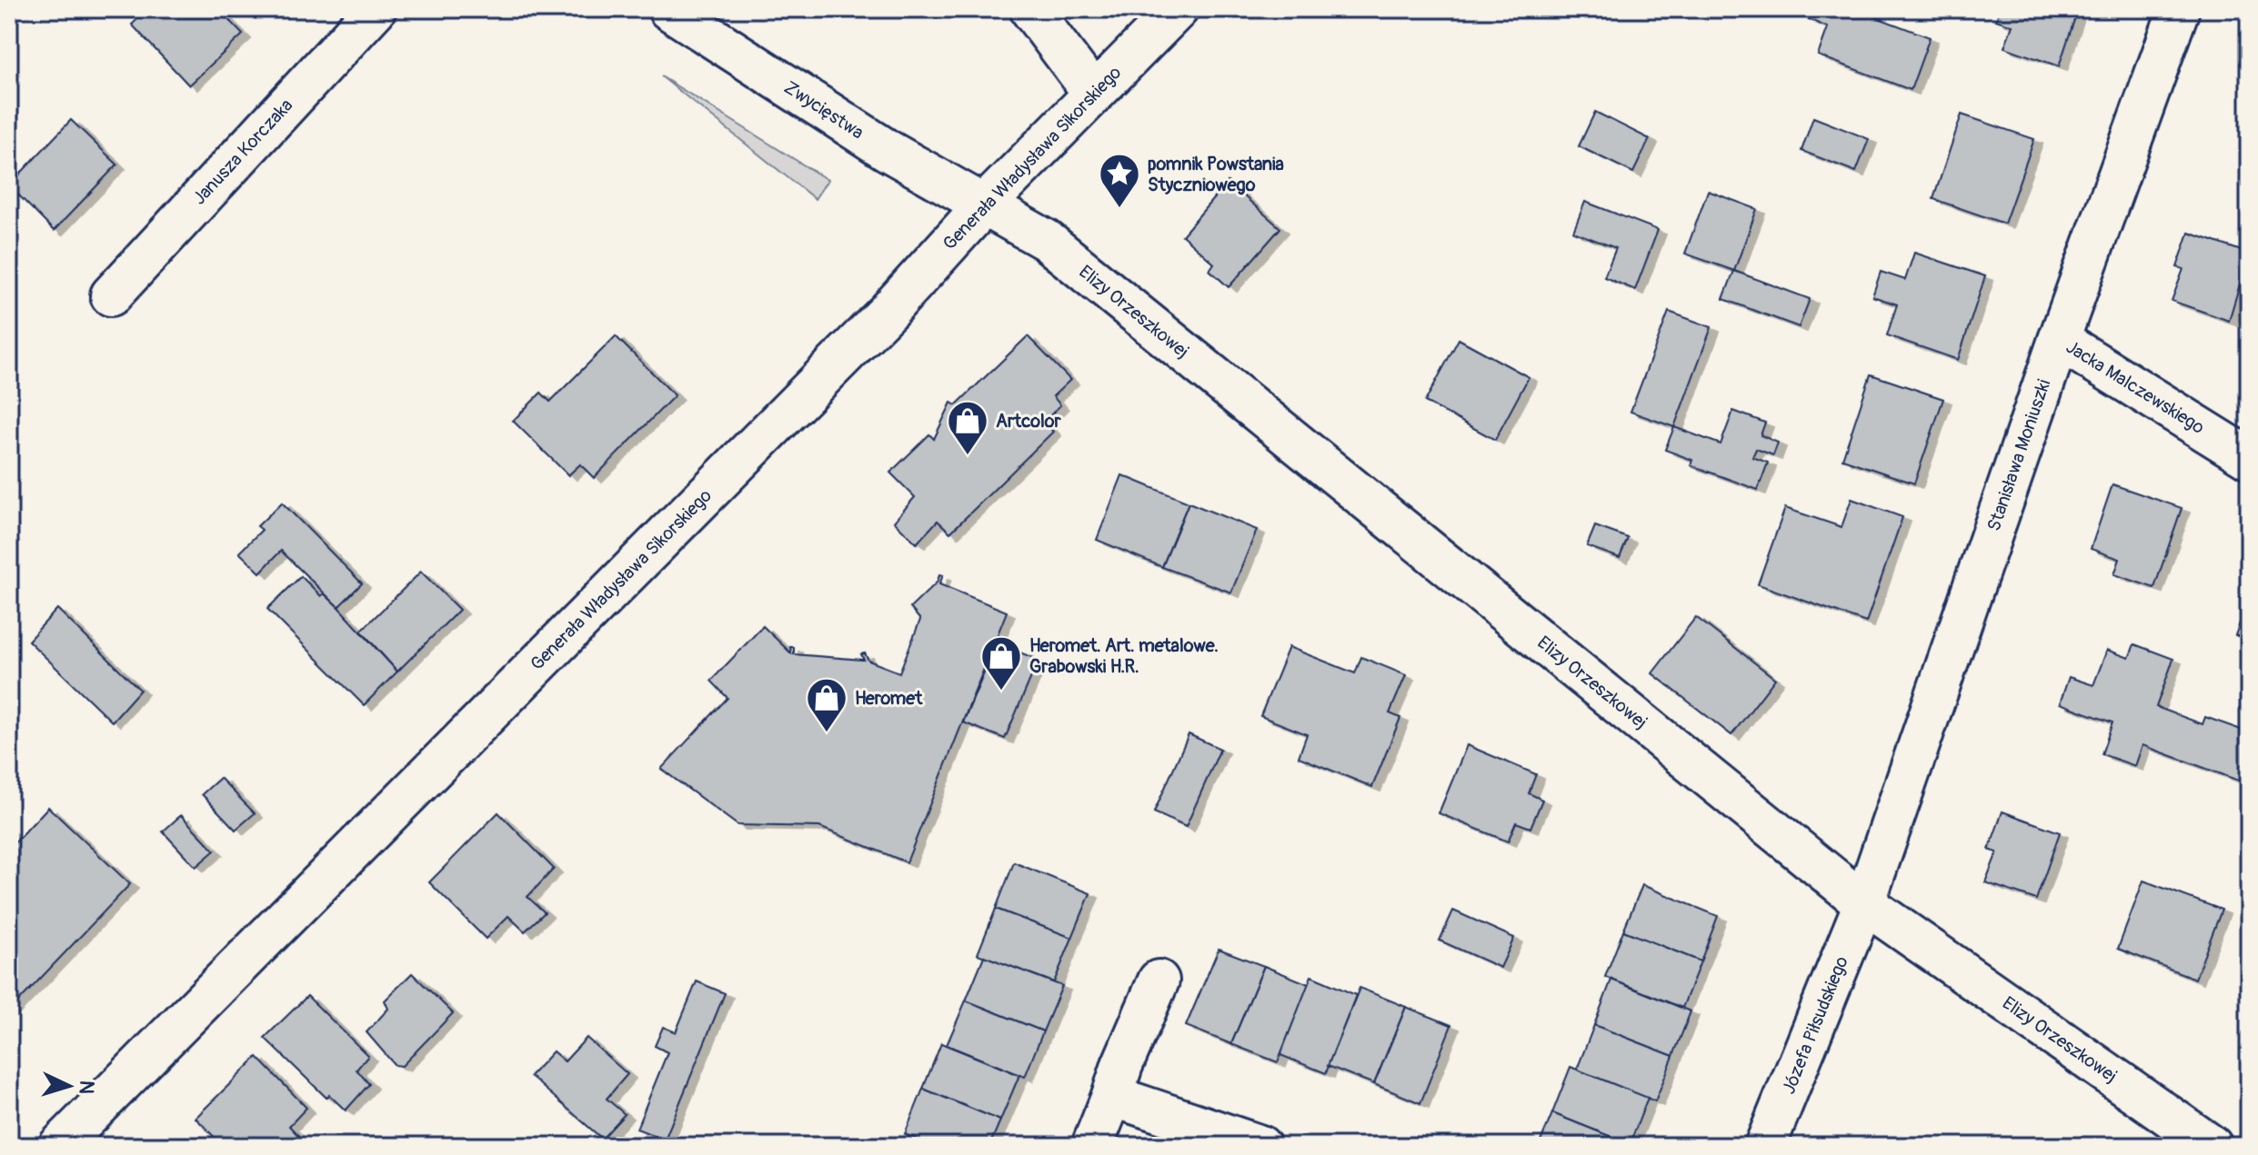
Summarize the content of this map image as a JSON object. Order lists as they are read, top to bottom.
{
  "streets": {
    "street": [
      "Zwycięstwa",
      "Janusza Korczaka",
      "Generała Władysława Sikorskiego",
      "Elizy Orzeszkowej",
      "Jacka Malczewskiego",
      "Stanisława Moniuszki",
      "Józefa Piłsudskiego"
    ]
  },
  "crossings": [
    ["Zwycięstwa", "Generała Władysława Sikorskiego"],
    ["Zwycięstwa", "Elizy Orzeszkowej"],
    ["Generała Władysława Sikorskiego", "Elizy Orzeszkowej"],
    ["Elizy Orzeszkowej", "Stanisława Moniuszki"],
    ["Elizy Orzeszkowej", "Józefa Piłsudskiego"],
    ["Jacka Malczewskiego", "Stanisława Moniuszki"],
    ["Stanisława Moniuszki", "Józefa Piłsudskiego"]
  ],
  "places": {
    "place": ["pomnik Powstania Styczniowego"],
    "shop": ["Artcolor", "Heromet. Art. metalowe. Grabowski H.R.", "Heromet"]
  },
  "north": "right"
}
